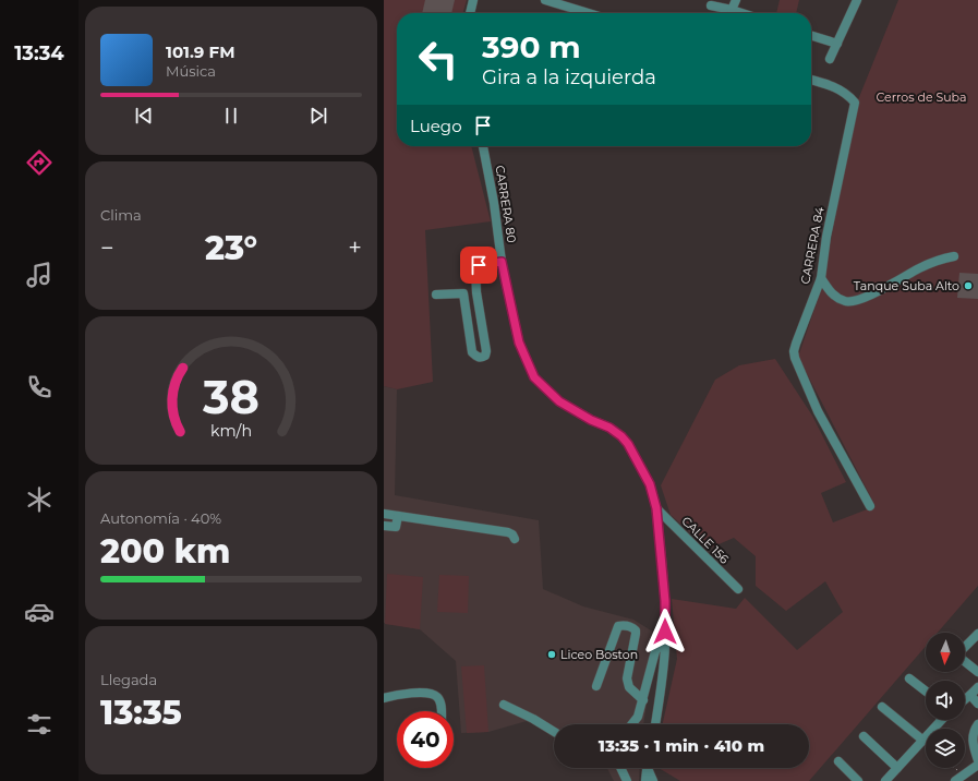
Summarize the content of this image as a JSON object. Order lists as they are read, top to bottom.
{
  "streets": {
    "street": ["CARRERA 80", "CARRERA 84", "CALLE 156"]
  },
  "crossings": [
    ["CARRERA 80", "CALLE 156"]
  ],
  "parks": ["Cerros de Suba"],
  "places": ["Tanque Suba Alto", "Liceo Boston"],
  "north": "bottom",
  "page": {
    "tabs": "13:34",
    "turn": ["390 m", "Gira a la izquierda"],
    "song": ["101.9 FM", "Música"],
    "then": "Luego",
    "tile": [
      "Clima",
      ["Autonomía · 40%", "200 km"],
      ["Llegada", "13:35"]
    ],
    "heat": ["−", "23°", "+"],
    "limit": "40",
    "trip": "13:35 · 1 min · 410 m",
    "gauge": ["38", "km/h"]
  }
}
